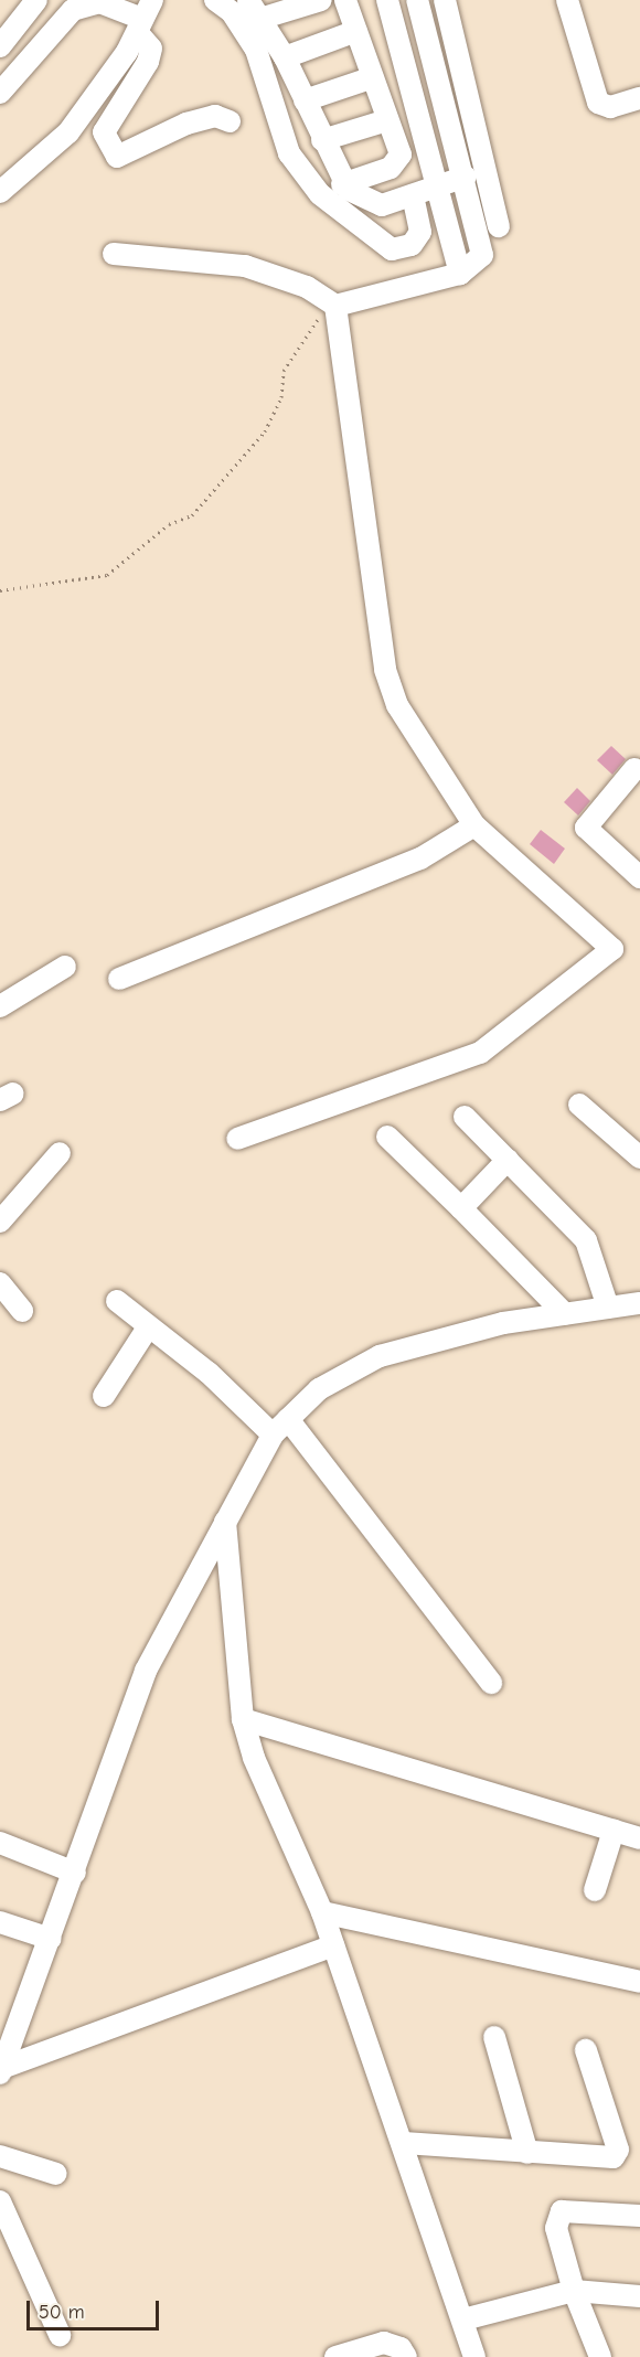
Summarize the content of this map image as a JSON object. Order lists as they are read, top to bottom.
{
  "scale_bar": "50 m"
}
